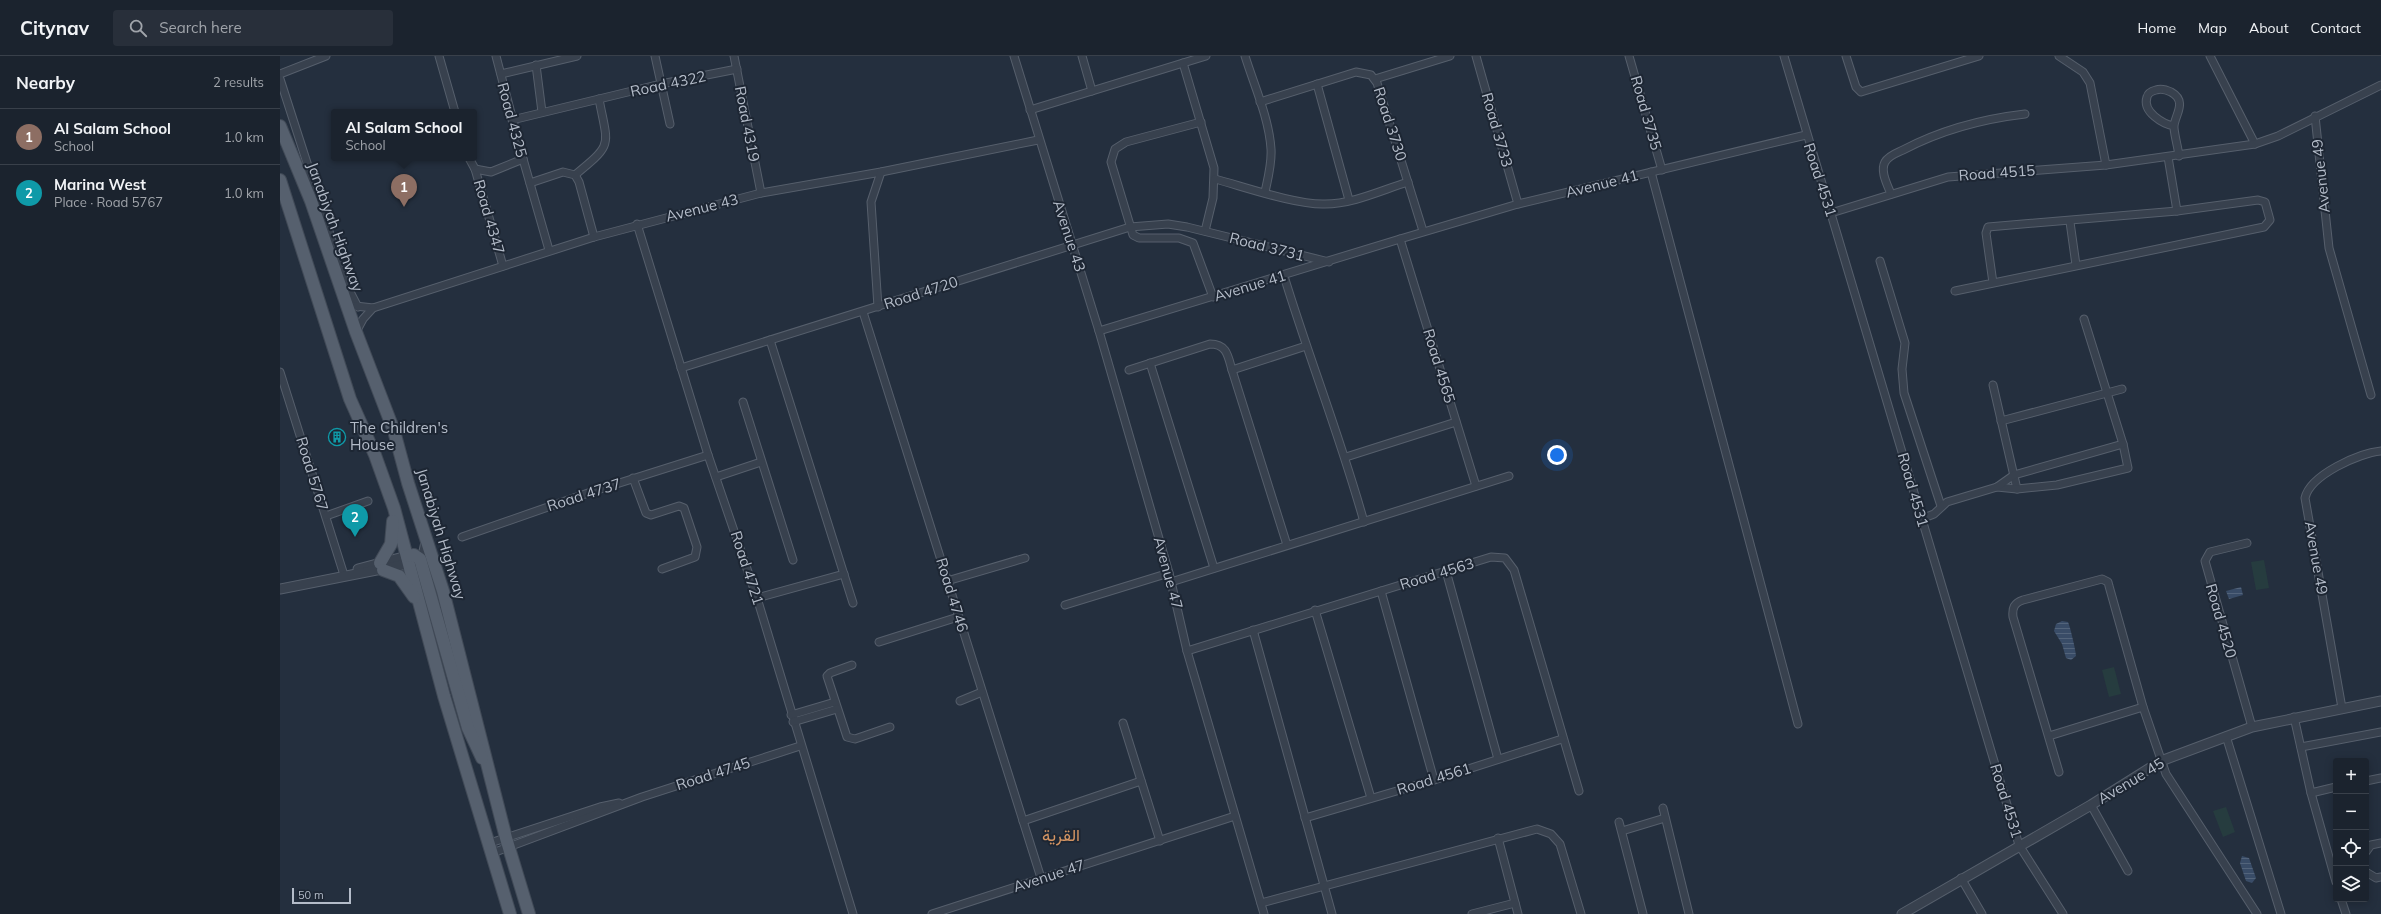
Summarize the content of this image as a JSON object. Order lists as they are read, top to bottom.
{
  "streets": {
    "main road": ["Janabiyah Highway"],
    "street": [
      "Road 4322",
      "Road 3735",
      "Road 4325",
      "Road 4319",
      "Road 3730",
      "Road 3733",
      "Road 4515",
      "Avenue 49",
      "Road 4531",
      "Avenue 41",
      "Avenue 43",
      "Road 4347",
      "Road 3731",
      "Road 4720",
      "Road 4565",
      "Road 5767",
      "Road 4737",
      "Road 4721",
      "Avenue 47",
      "Road 4563",
      "Road 4746",
      "Road 4520",
      "Road 4745",
      "Road 4561",
      "Avenue 45"
    ]
  },
  "crossings": [
    ["Road 4322", "Road 4325"],
    ["Road 4322", "Road 4319"],
    ["Road 3735", "Avenue 41"],
    ["Road 4325", "Avenue 43"],
    ["Road 4325", "Road 4347"],
    ["Road 4319", "Avenue 43"],
    ["Road 3730", "Avenue 41"],
    ["Road 3733", "Avenue 41"],
    ["Road 4515", "Avenue 49"],
    ["Road 4515", "Road 4531"],
    ["Avenue 49", "Avenue 45"],
    ["Road 4531", "Avenue 41"],
    ["Road 4531", "Avenue 45"],
    ["Avenue 41", "Avenue 43"],
    ["Avenue 41", "Road 3731"],
    ["Avenue 41", "Road 4565"],
    ["Avenue 41", "Avenue 47"],
    ["Avenue 43", "Road 4347"],
    ["Avenue 43", "Janabiyah Highway"],
    ["Avenue 43", "Road 3731"],
    ["Avenue 43", "Road 4720"],
    ["Avenue 43", "Road 4721"],
    ["Avenue 43", "Avenue 47"],
    ["Janabiyah Highway", "Road 4745"],
    ["Road 3731", "Road 4720"],
    ["Road 4720", "Road 4721"],
    ["Road 4720", "Road 4746"],
    ["Road 4737", "Road 4721"],
    ["Road 4721", "Road 4745"],
    ["Avenue 47", "Road 4563"],
    ["Avenue 47", "Road 4746"],
    ["Road 4563", "Road 4561"],
    ["Road 4520", "Avenue 45"]
  ],
  "districts": ["القرية"],
  "places": {
    "building": ["The Children's House"]
  },
  "scale_bar": "50 m",
  "page": {
    "header": "Citynav",
    "search": "Search here",
    "nav": [
      "Home",
      "Map",
      "About",
      "Contact"
    ],
    "heading": ["Nearby", "2 results"],
    "list": [
      {
        "mark": "1",
        "name": "Al Salam School",
        "note": "School",
        "value": "1.0 km"
      },
      {
        "mark": "2",
        "name": "Marina West",
        "note": "Place · Road 5767",
        "value": "1.0 km"
      }
    ],
    "popup": ["Al Salam School", "School"],
    "pins": ["1", "2"],
    "map_buttons": ["+", "−"],
    "scale": "50 m"
  }
}
